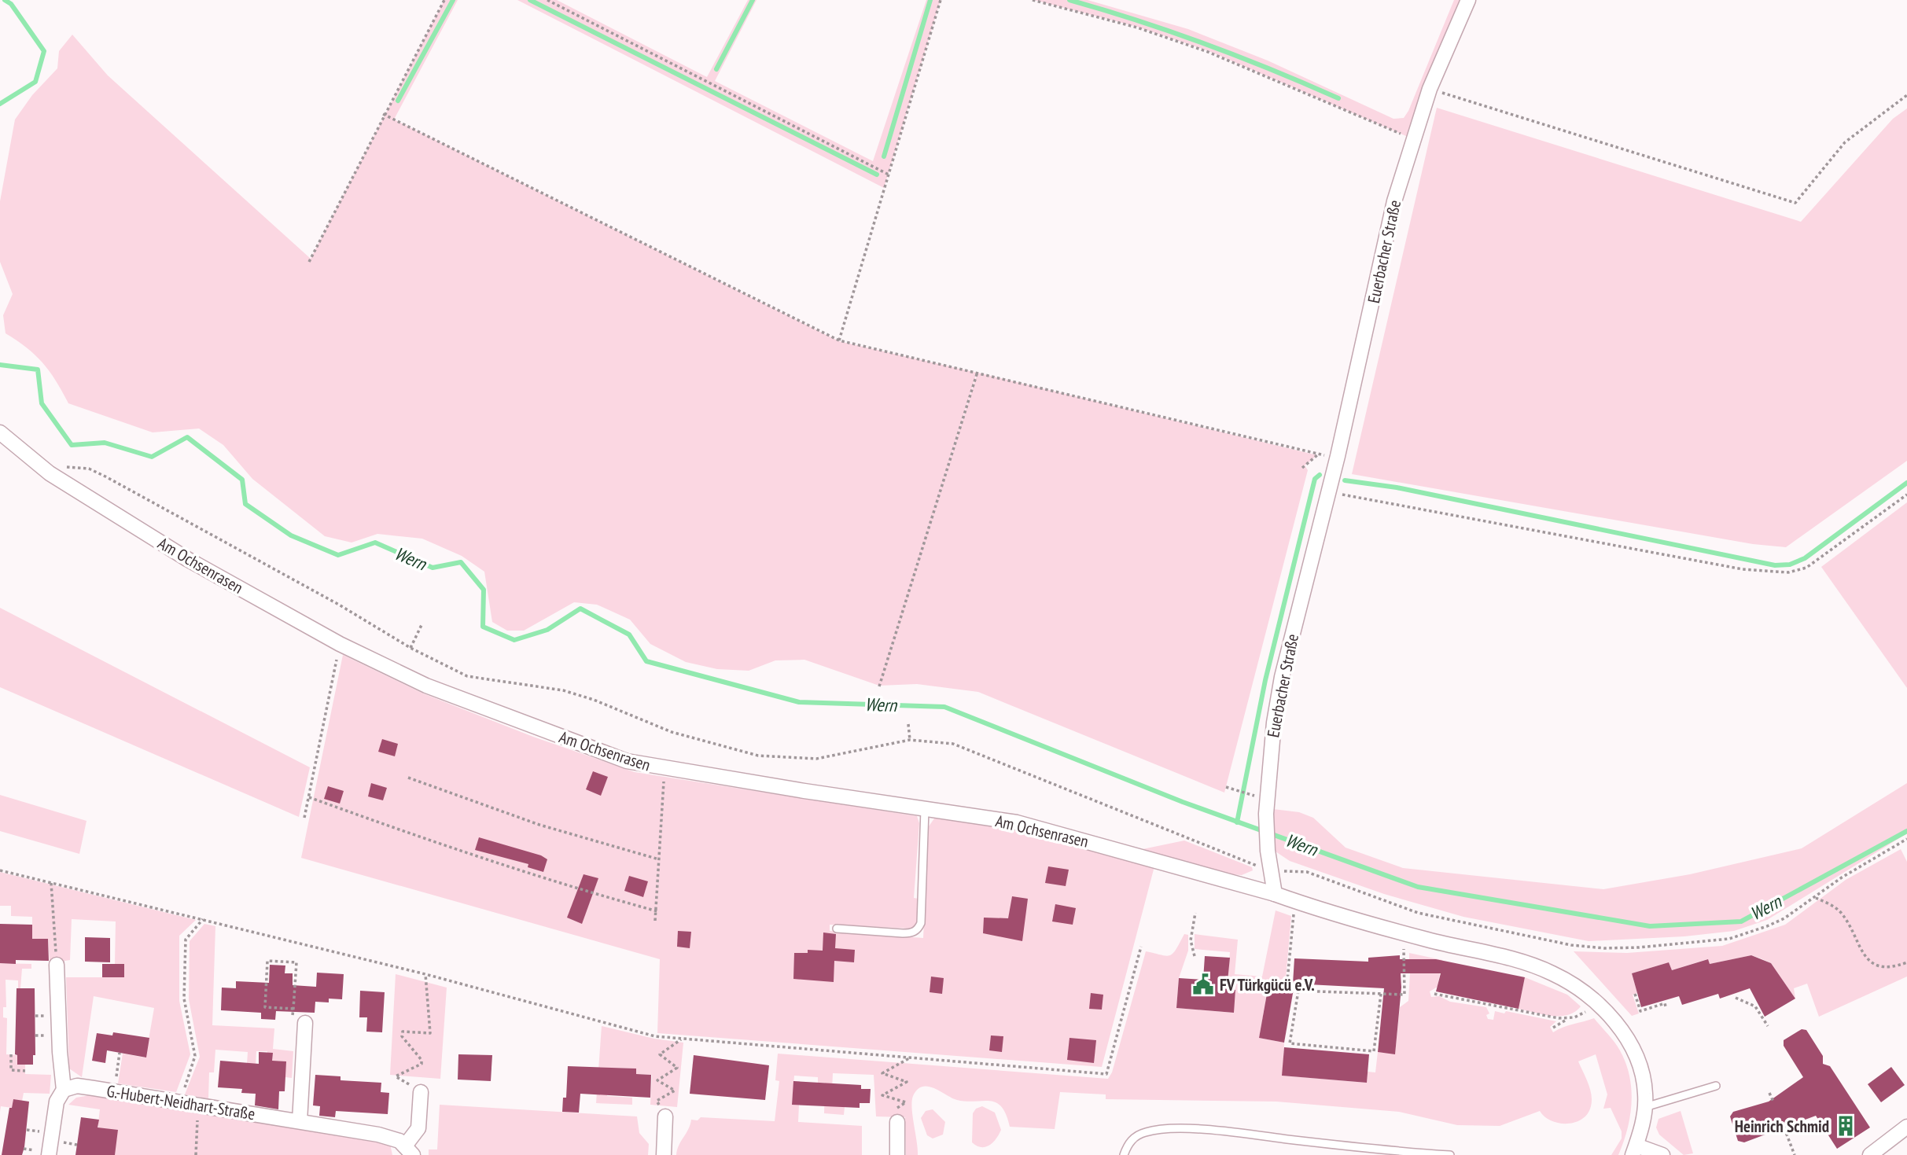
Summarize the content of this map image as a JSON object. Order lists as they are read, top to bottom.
{
  "streets": {
    "street": ["Euerbacher Straße", "Am Ochsenrasen", "G.-Hubert-Neidhart-Straße"]
  },
  "crossings": [
    ["Euerbacher Straße", "Am Ochsenrasen"]
  ],
  "water": ["Wern"],
  "places": {
    "public building": ["FV Türkgücü e.V."],
    "building": ["Heinrich Schmid"]
  }
}
